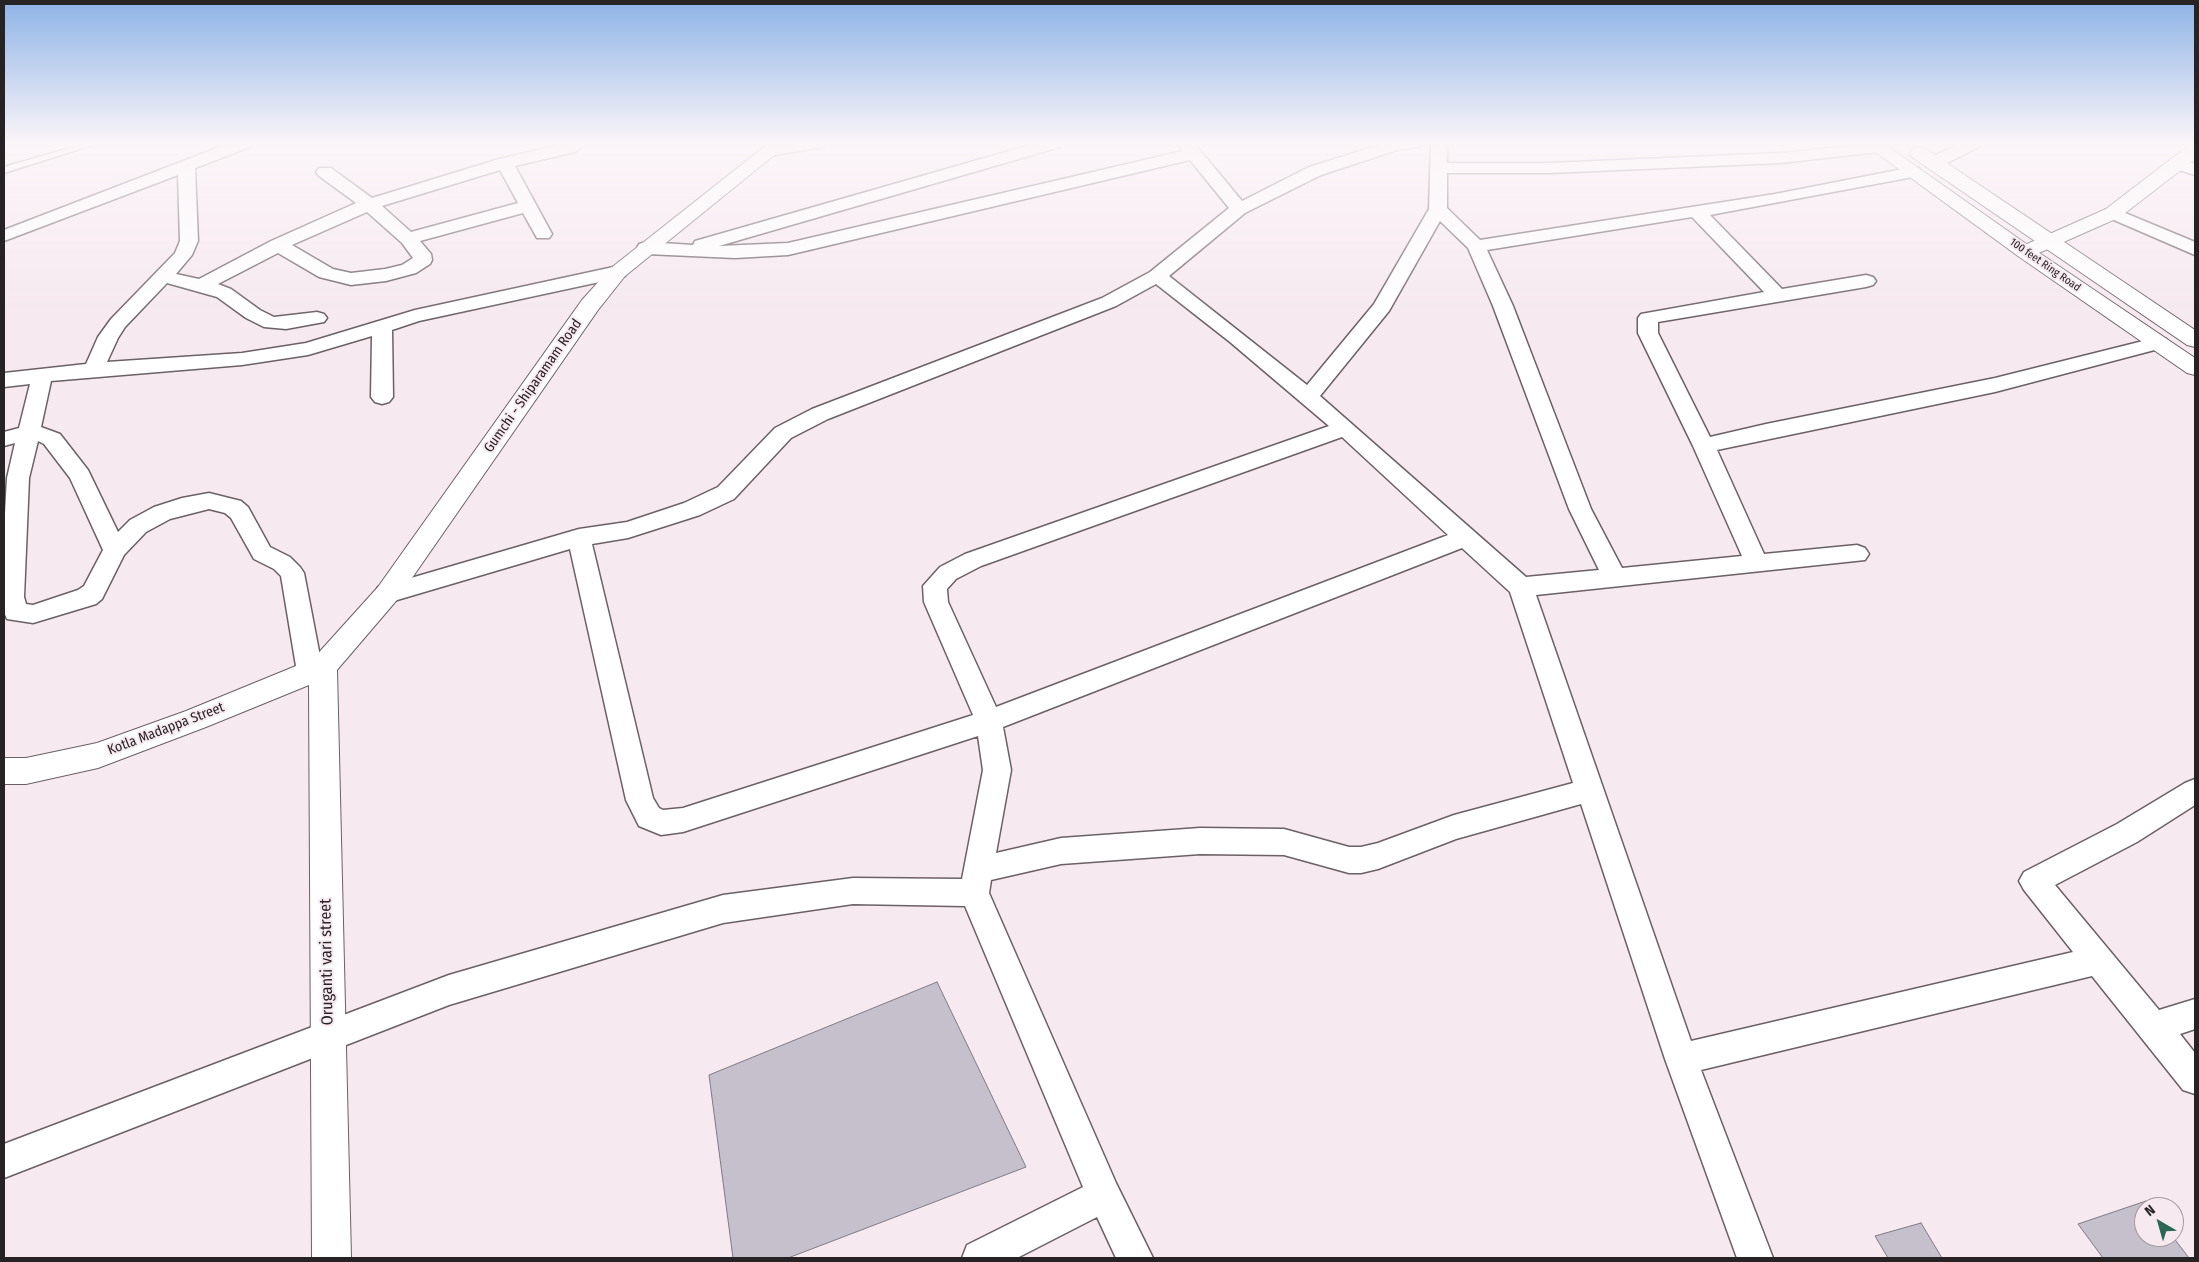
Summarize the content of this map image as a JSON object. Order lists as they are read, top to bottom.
{
  "streets": {
    "street": [
      "100 feet Ring Road",
      "Gumchi - Shiparamam Road",
      "Kotla Madappa Street",
      "Oruganti vari street"
    ]
  },
  "crossings": [
    ["Gumchi - Shiparamam Road", "Kotla Madappa Street"],
    ["Gumchi - Shiparamam Road", "Oruganti vari street"],
    ["Kotla Madappa Street", "Oruganti vari street"]
  ],
  "north": "top left"
}
